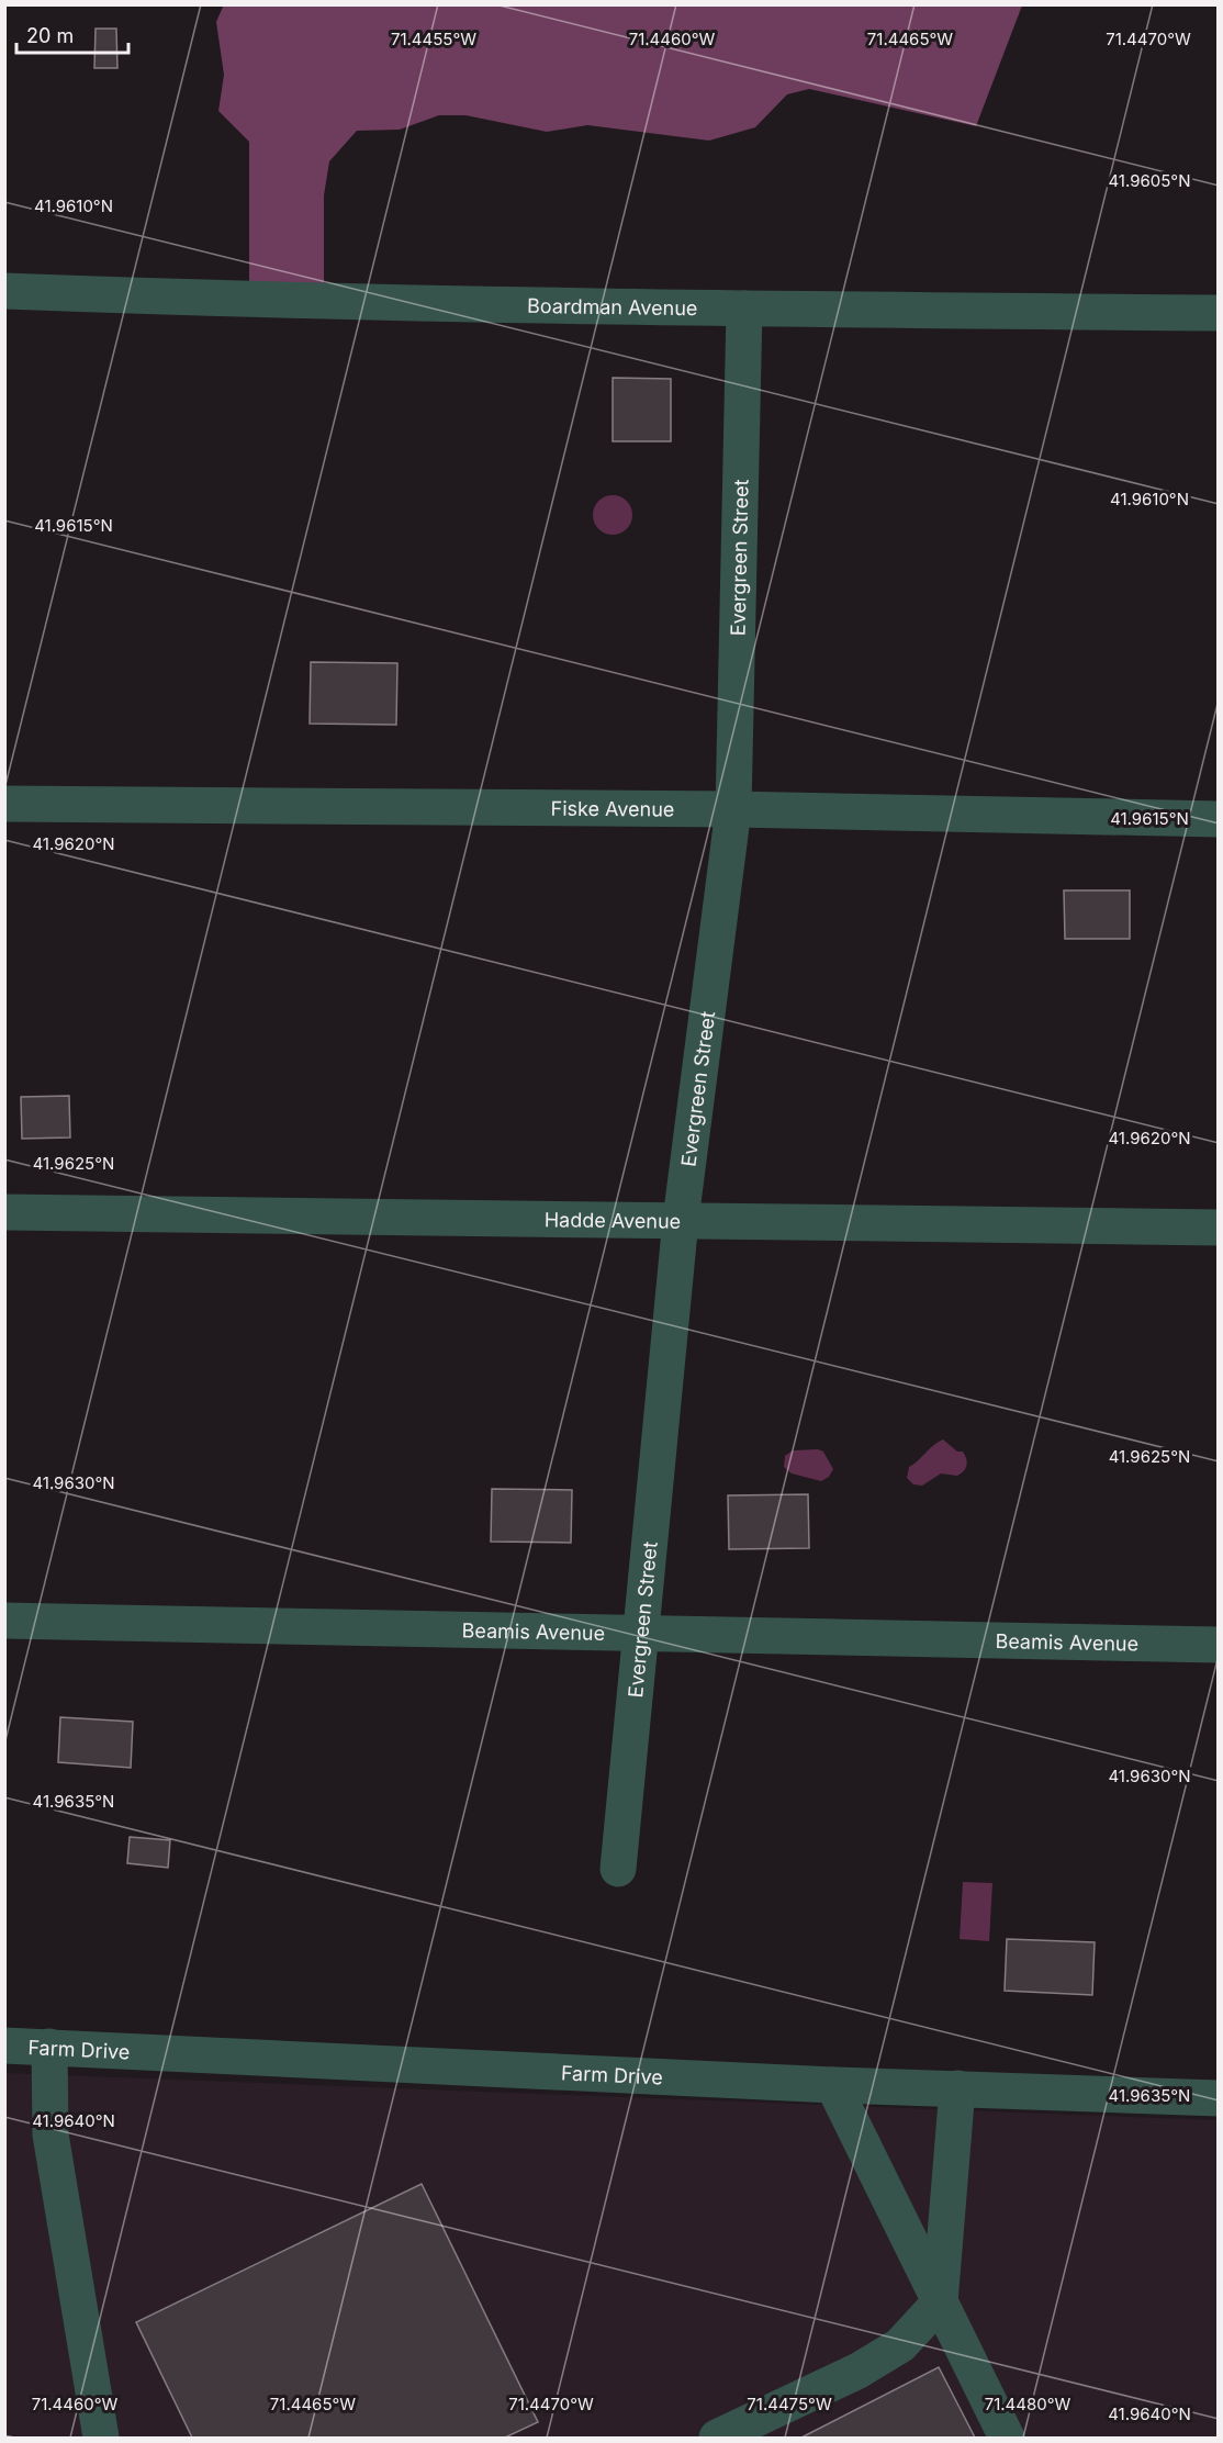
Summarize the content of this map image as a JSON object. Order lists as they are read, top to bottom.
{
  "streets": {
    "street": [
      "Boardman Avenue",
      "Evergreen Street",
      "Fiske Avenue",
      "Hadde Avenue",
      "Beamis Avenue",
      "Farm Drive"
    ]
  },
  "crossings": [
    ["Boardman Avenue", "Evergreen Street"],
    ["Evergreen Street", "Fiske Avenue"],
    ["Evergreen Street", "Hadde Avenue"],
    ["Evergreen Street", "Beamis Avenue"]
  ],
  "scale_bar": "20 m",
  "coordinates": [
    "71.4455°W",
    "71.4460°W",
    "71.4465°W",
    "71.4470°W",
    "41.9605°N",
    "41.9610°N",
    "41.9615°N",
    "41.9620°N",
    "41.9625°N",
    "41.9630°N",
    "41.9635°N",
    "41.9640°N",
    "71.4475°W",
    "71.4480°W"
  ]
}
